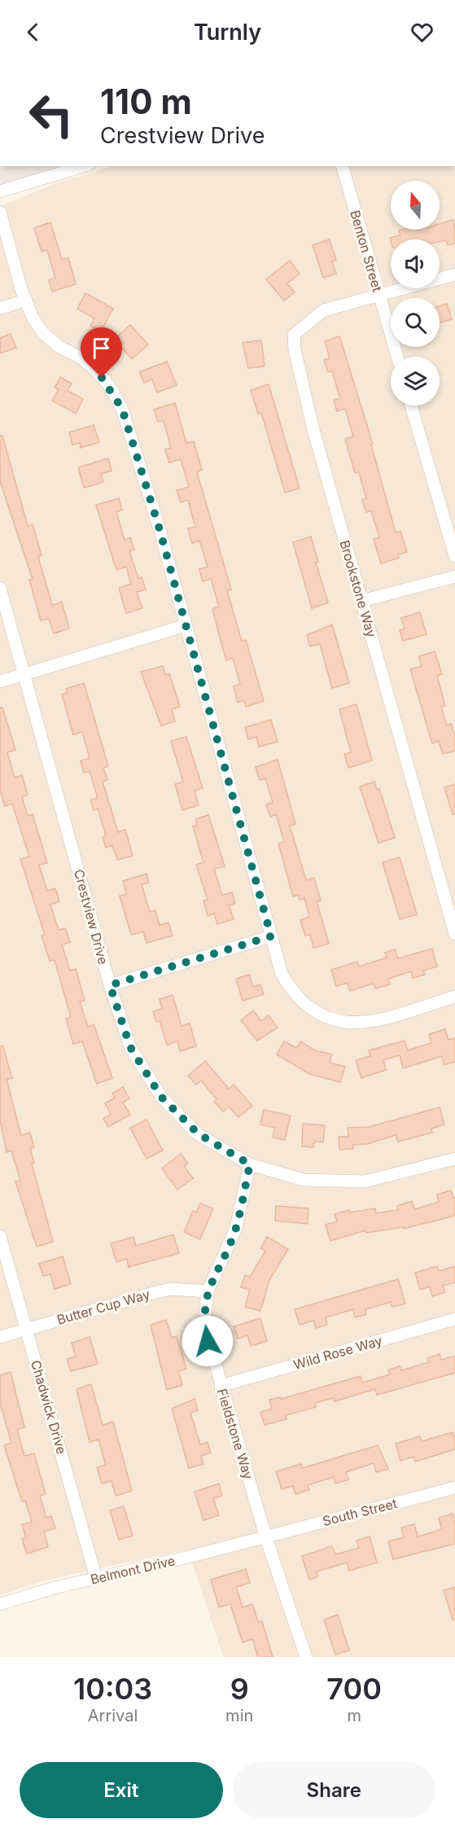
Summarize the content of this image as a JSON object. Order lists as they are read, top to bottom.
{
  "streets": {
    "street": [
      "Benton Street",
      "Brookstone Way",
      "Crestview Drive",
      "Butter Cup Way",
      "Wild Rose Way",
      "Chadwick Drive",
      "Fieldstone Way",
      "South Street",
      "Belmont Drive"
    ]
  },
  "crossings": [
    ["Benton Street", "Brookstone Way"],
    ["Crestview Drive", "Fieldstone Way"],
    ["Butter Cup Way", "Chadwick Drive"],
    ["Butter Cup Way", "Fieldstone Way"],
    ["Wild Rose Way", "Fieldstone Way"],
    ["Chadwick Drive", "Belmont Drive"],
    ["Fieldstone Way", "South Street"],
    ["Fieldstone Way", "Belmont Drive"],
    ["South Street", "Belmont Drive"]
  ],
  "north": "top",
  "page": {
    "header": "Turnly",
    "turn": ["110 m", "Crestview Drive"],
    "eta": [
      "10:03",
      "Arrival",
      "9",
      "min",
      "700",
      "m"
    ],
    "buttons": ["Exit", "Share"]
  }
}
